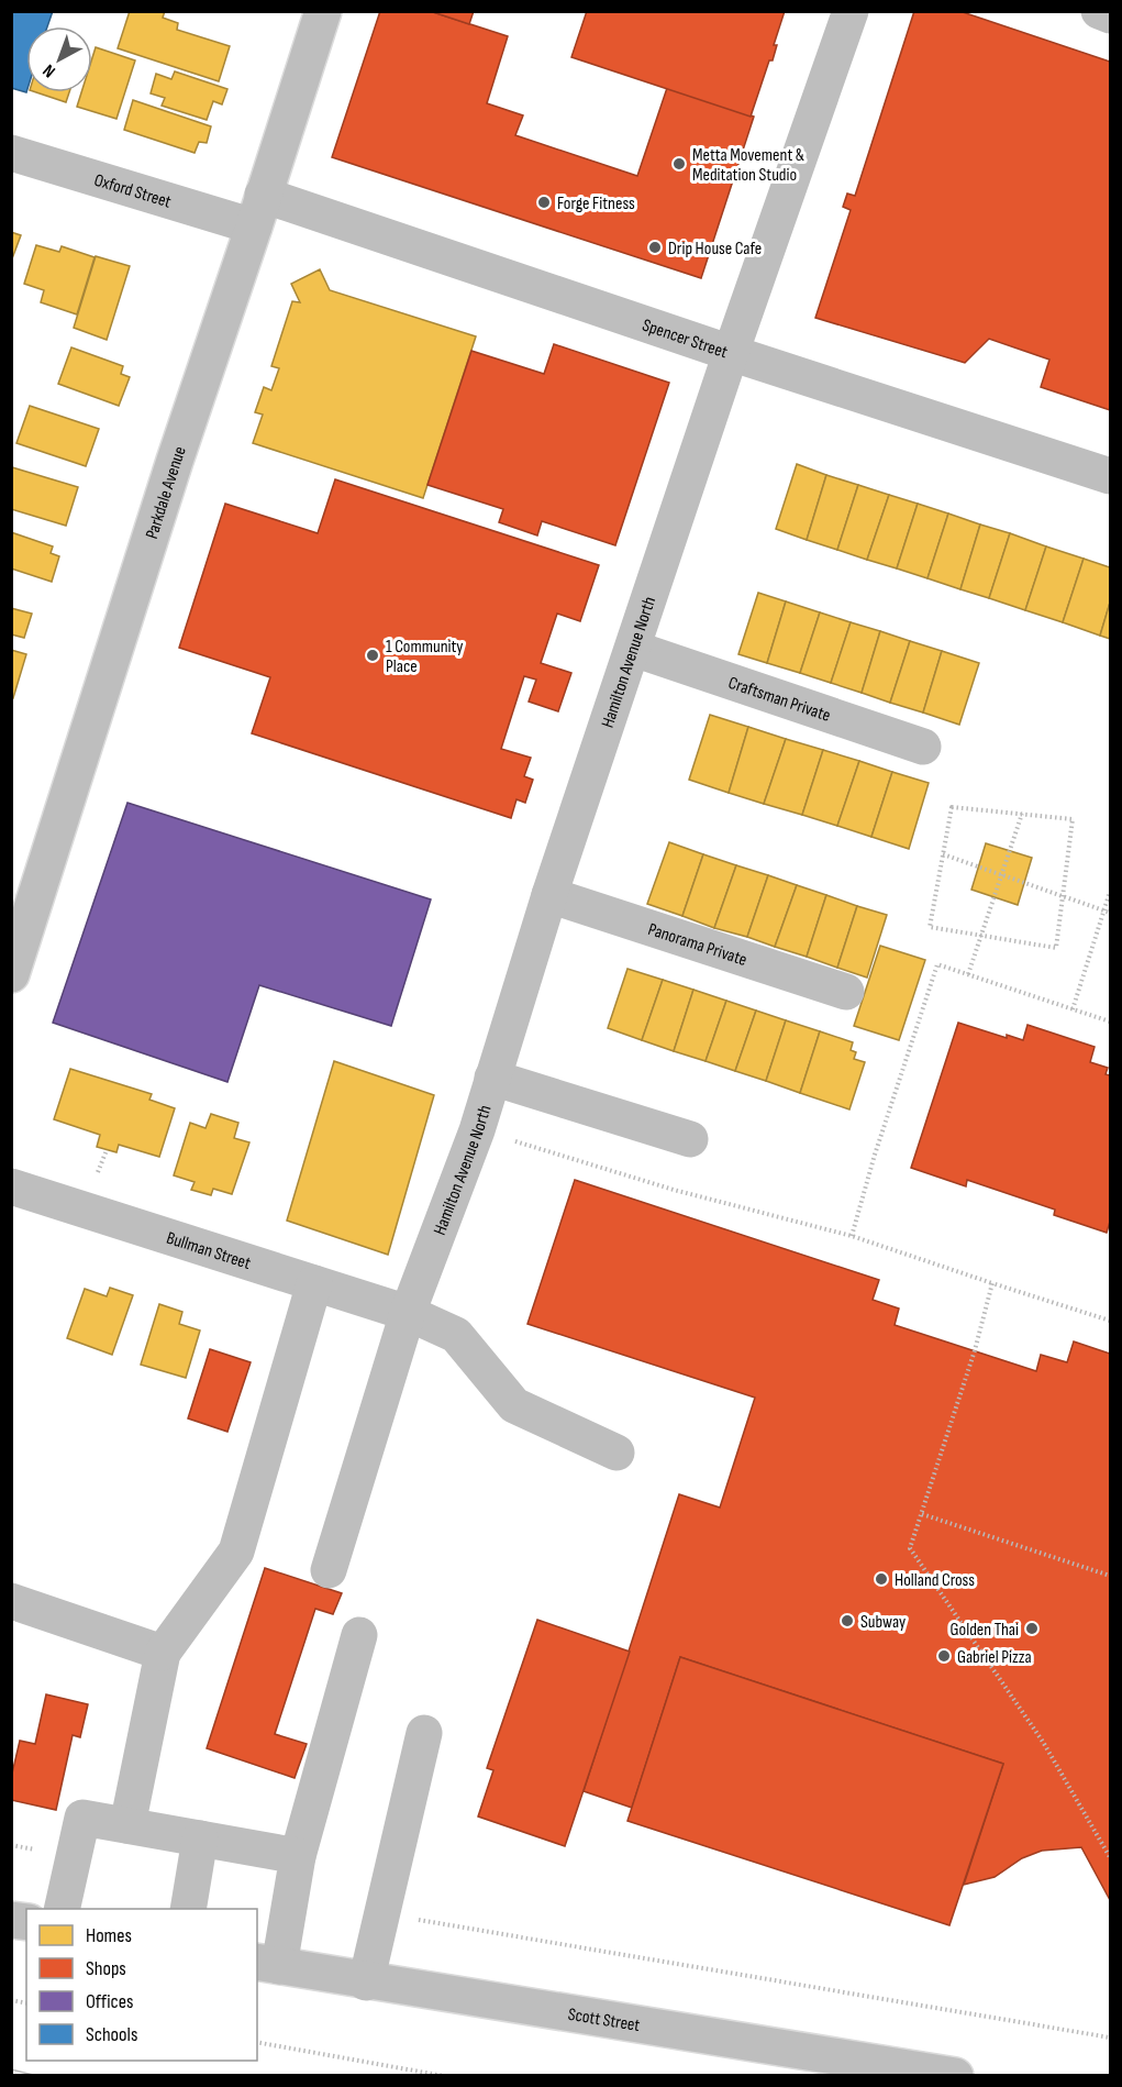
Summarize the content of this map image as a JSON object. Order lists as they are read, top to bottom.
{
  "streets": {
    "street": [
      "Oxford Street",
      "Spencer Street",
      "Parkdale Avenue",
      "Hamilton Avenue North",
      "Craftsman Private",
      "Panorama Private",
      "Bullman Street",
      "Scott Street"
    ]
  },
  "crossings": [
    ["Oxford Street", "Spencer Street"],
    ["Oxford Street", "Parkdale Avenue"],
    ["Spencer Street", "Parkdale Avenue"],
    ["Spencer Street", "Hamilton Avenue North"],
    ["Hamilton Avenue North", "Craftsman Private"],
    ["Hamilton Avenue North", "Panorama Private"],
    ["Hamilton Avenue North", "Bullman Street"]
  ],
  "places": [
    "Metta Movement & Meditation Studio",
    "Forge Fitness",
    "Drip House Cafe",
    "1 Community Place",
    "Holland Cross",
    "Subway",
    "Golden Thai",
    "Gabriel Pizza"
  ],
  "legend": [
    "Homes",
    "Shops",
    "Offices",
    "Schools"
  ],
  "north": "bottom left"
}
